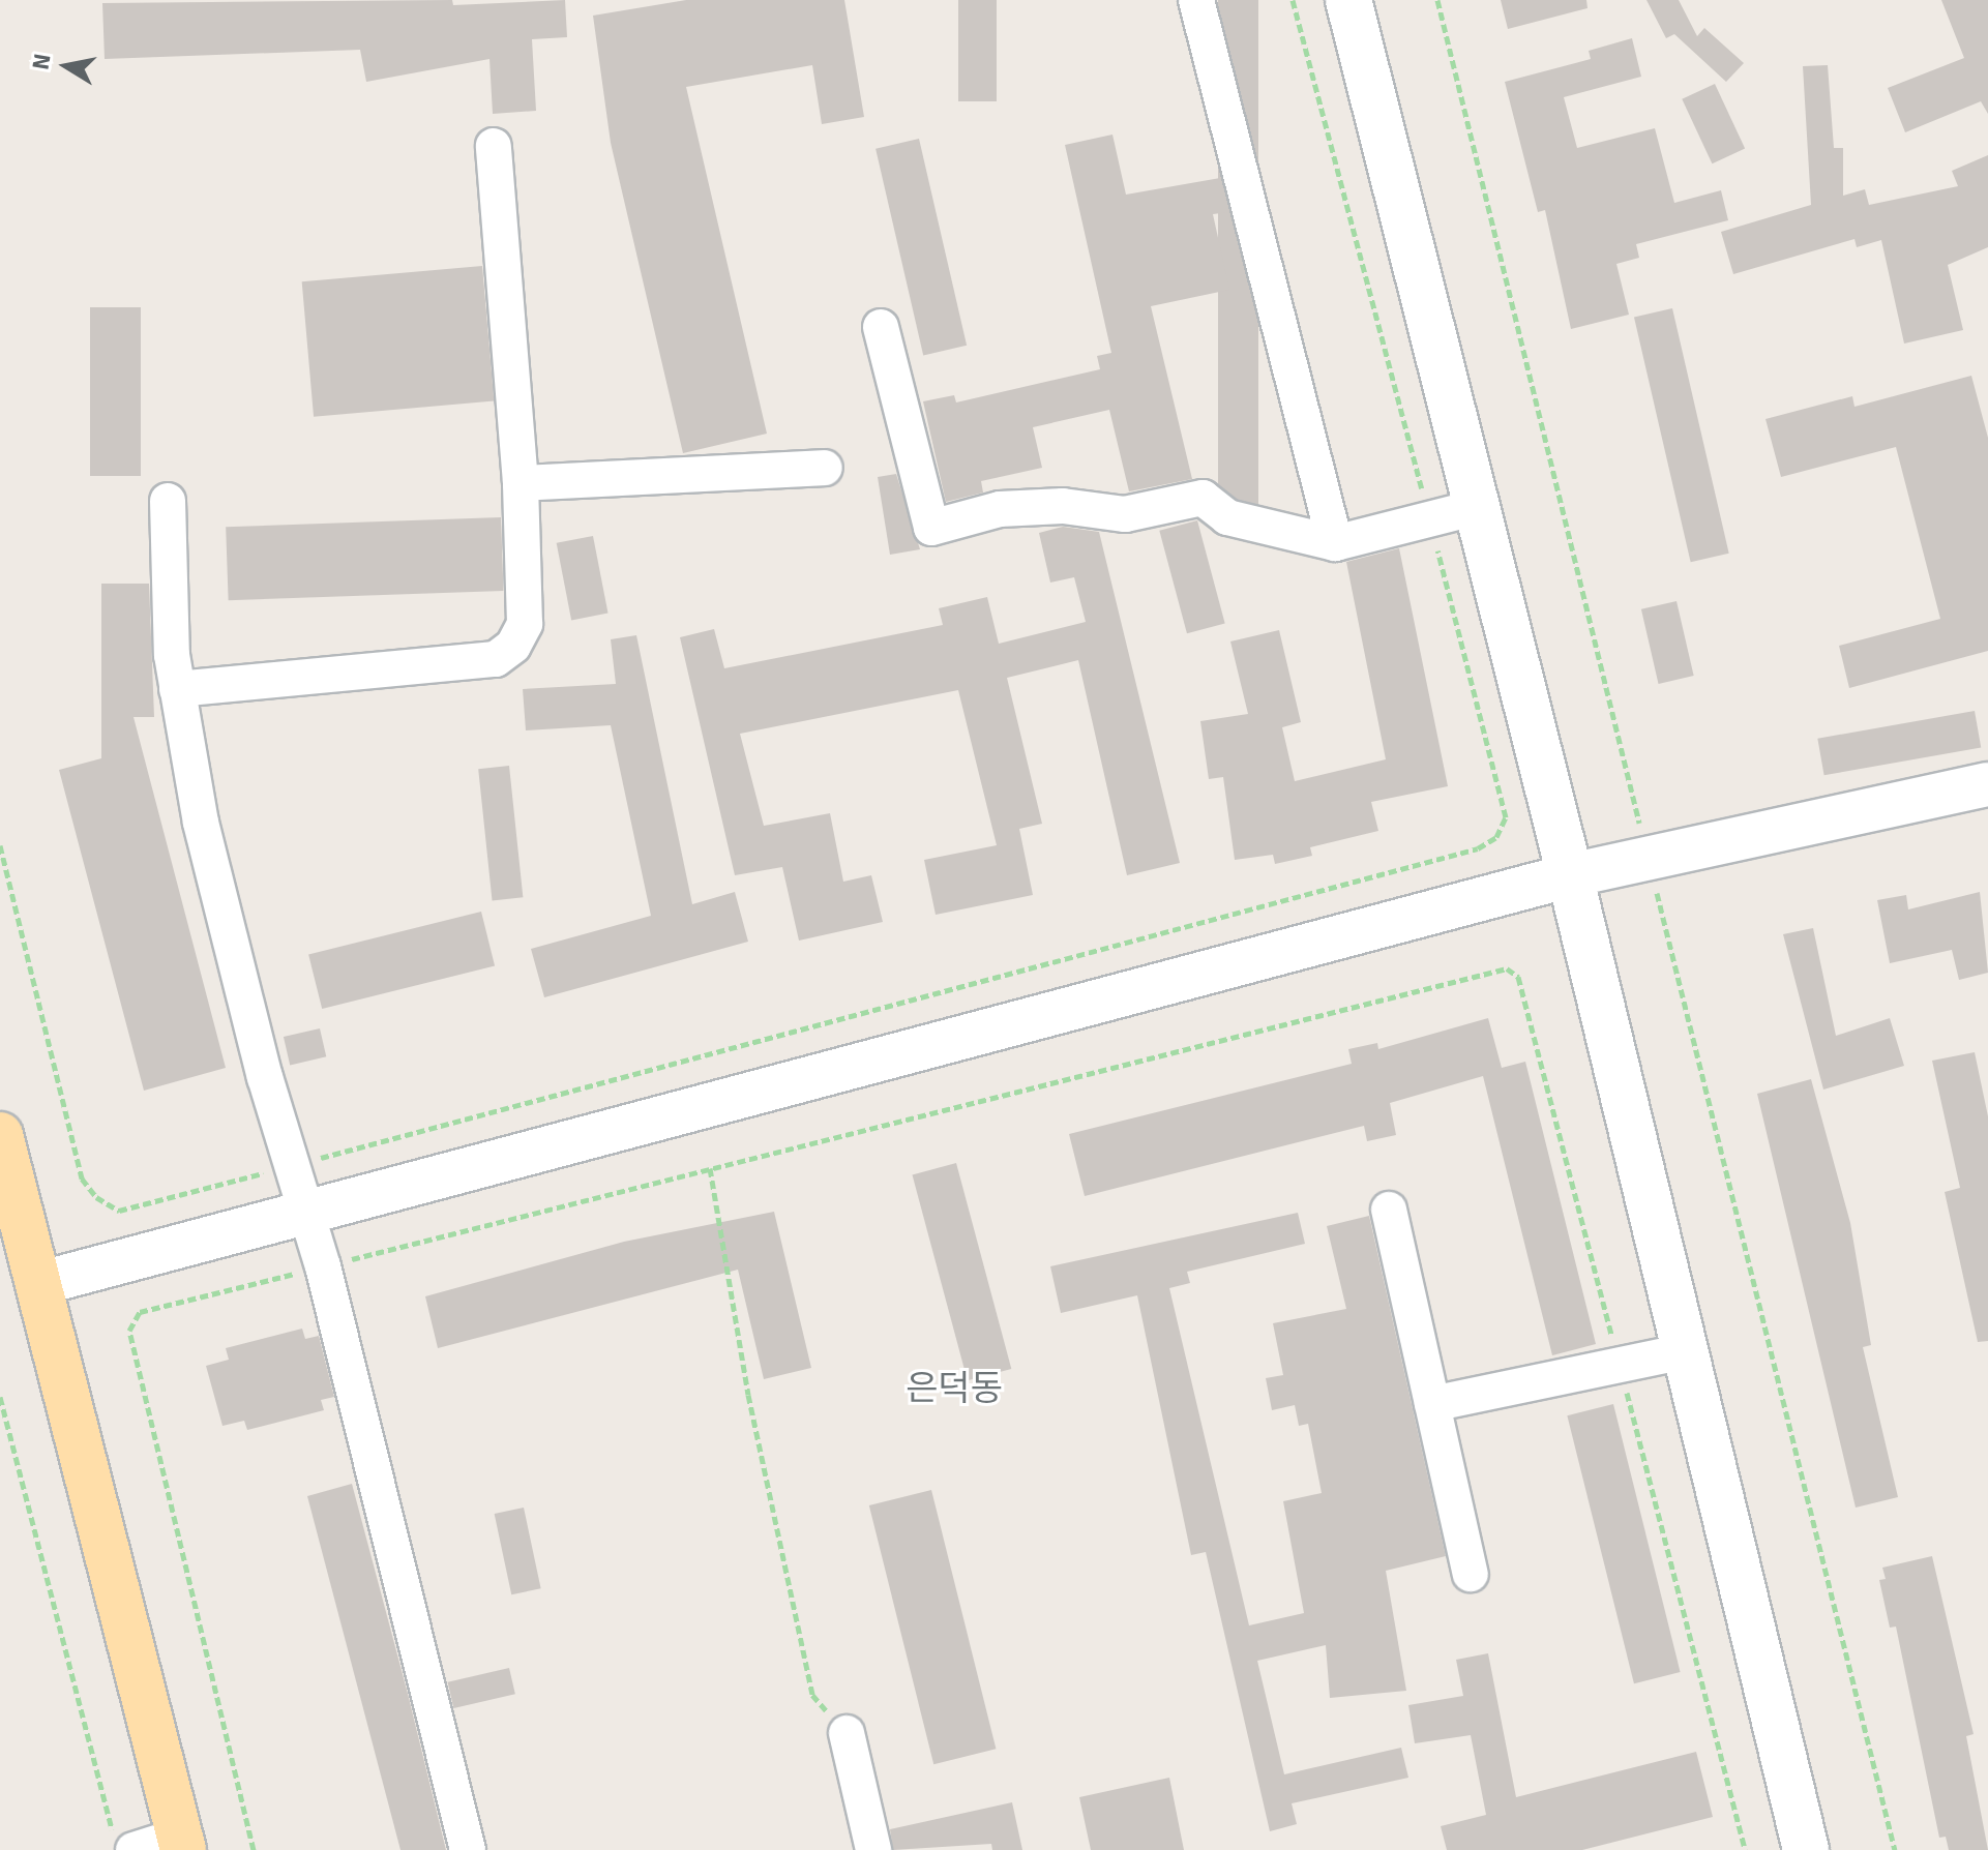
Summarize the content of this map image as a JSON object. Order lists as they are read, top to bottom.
{
  "districts": ["은덕동"],
  "north": "left"
}
